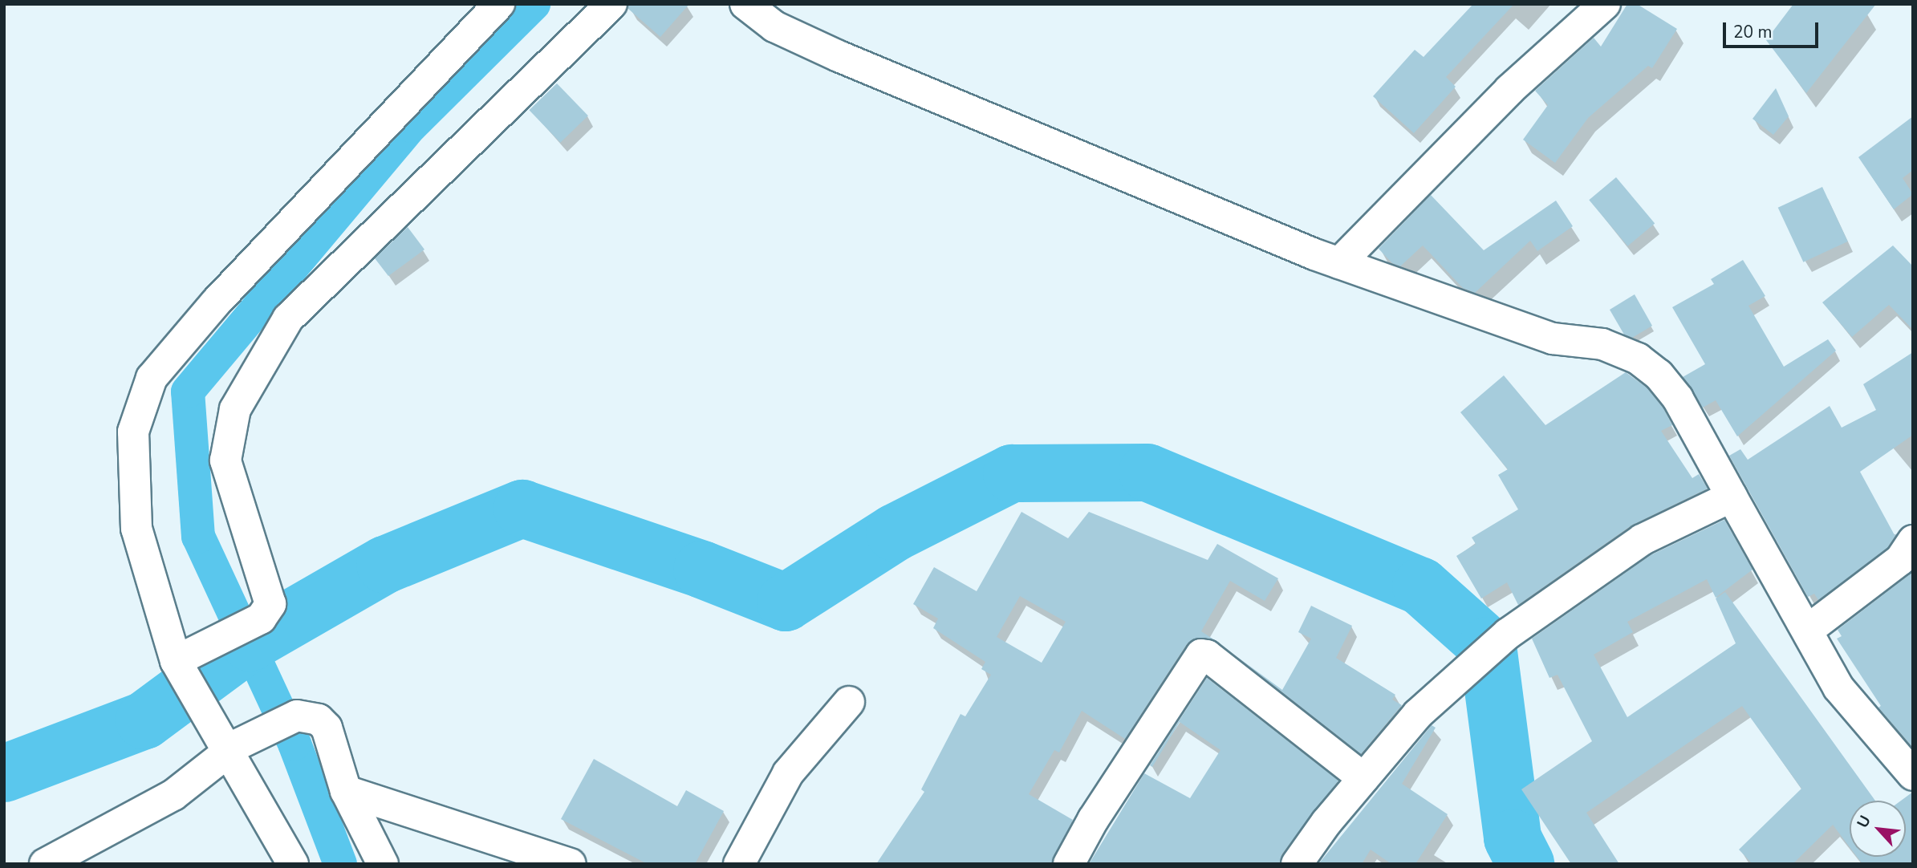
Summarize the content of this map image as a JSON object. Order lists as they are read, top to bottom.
{
  "scale_bar": "20 m",
  "north": "top left"
}
